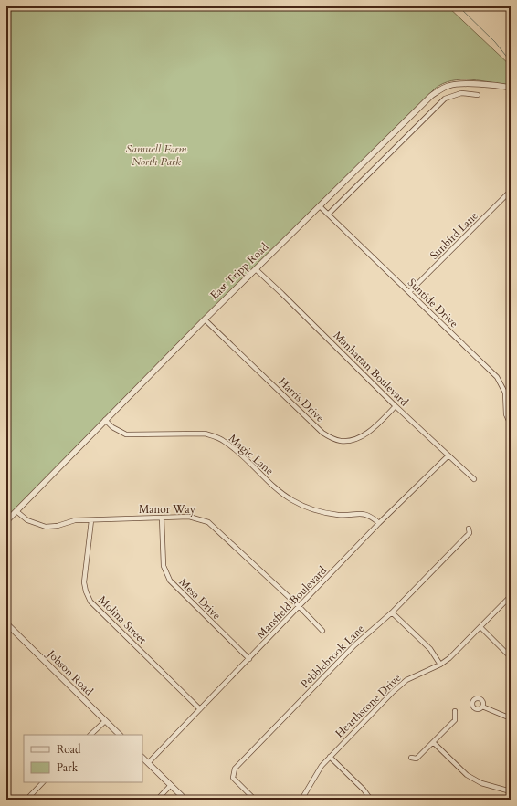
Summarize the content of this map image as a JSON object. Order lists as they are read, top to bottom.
{
  "streets": {
    "street": [
      "Sunbird Lane",
      "East Tripp Road",
      "Suntide Drive",
      "Manhattan Boulevard",
      "Harris Drive",
      "Magic Lane",
      "Manor Way",
      "Mesa Drive",
      "Mansfield Boulevard",
      "Molina Street",
      "Pebblebrook Lane",
      "Jobson Road",
      "Hearthstone Drive"
    ]
  },
  "crossings": [
    ["Sunbird Lane", "Suntide Drive"],
    ["East Tripp Road", "Suntide Drive"],
    ["East Tripp Road", "Manhattan Boulevard"],
    ["East Tripp Road", "Harris Drive"],
    ["East Tripp Road", "Magic Lane"],
    ["East Tripp Road", "Manor Way"],
    ["Manhattan Boulevard", "Harris Drive"],
    ["Manhattan Boulevard", "Mansfield Boulevard"],
    ["Magic Lane", "Mansfield Boulevard"],
    ["Manor Way", "Mesa Drive"],
    ["Manor Way", "Mansfield Boulevard"],
    ["Manor Way", "Molina Street"],
    ["Mesa Drive", "Mansfield Boulevard"],
    ["Mansfield Boulevard", "Molina Street"]
  ],
  "parks": ["Samuell Farm North Park"],
  "legend": ["Road", "Park"]
}
